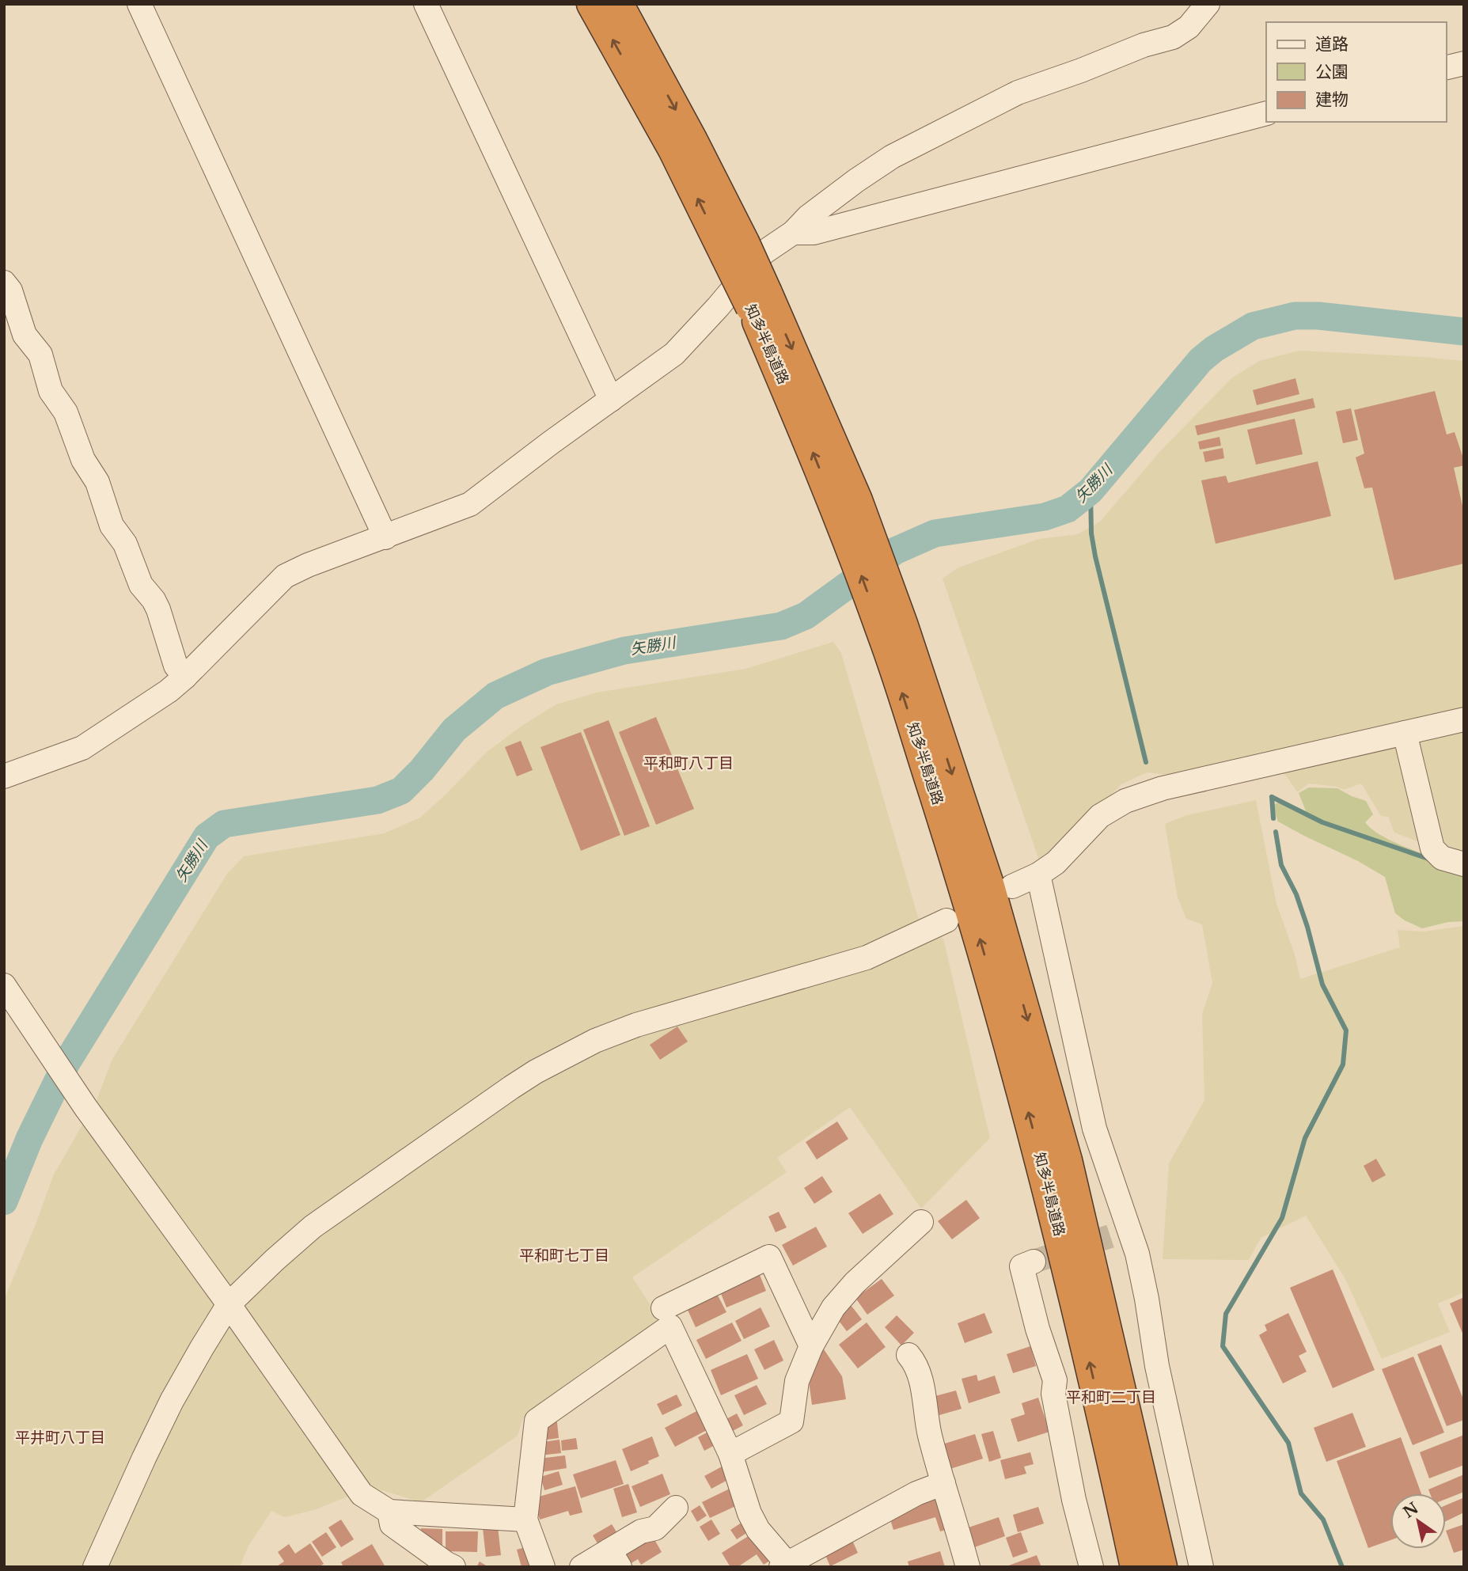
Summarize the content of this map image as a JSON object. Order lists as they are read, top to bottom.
{
  "streets": {
    "highway": ["知多半島道路"]
  },
  "districts": [
    "平和町八丁目",
    "平和町七丁目",
    "平和町二丁目",
    "平井町八丁目"
  ],
  "water": ["矢勝川"],
  "legend": ["道路", "公園", "建物"],
  "north": "top left"
}
